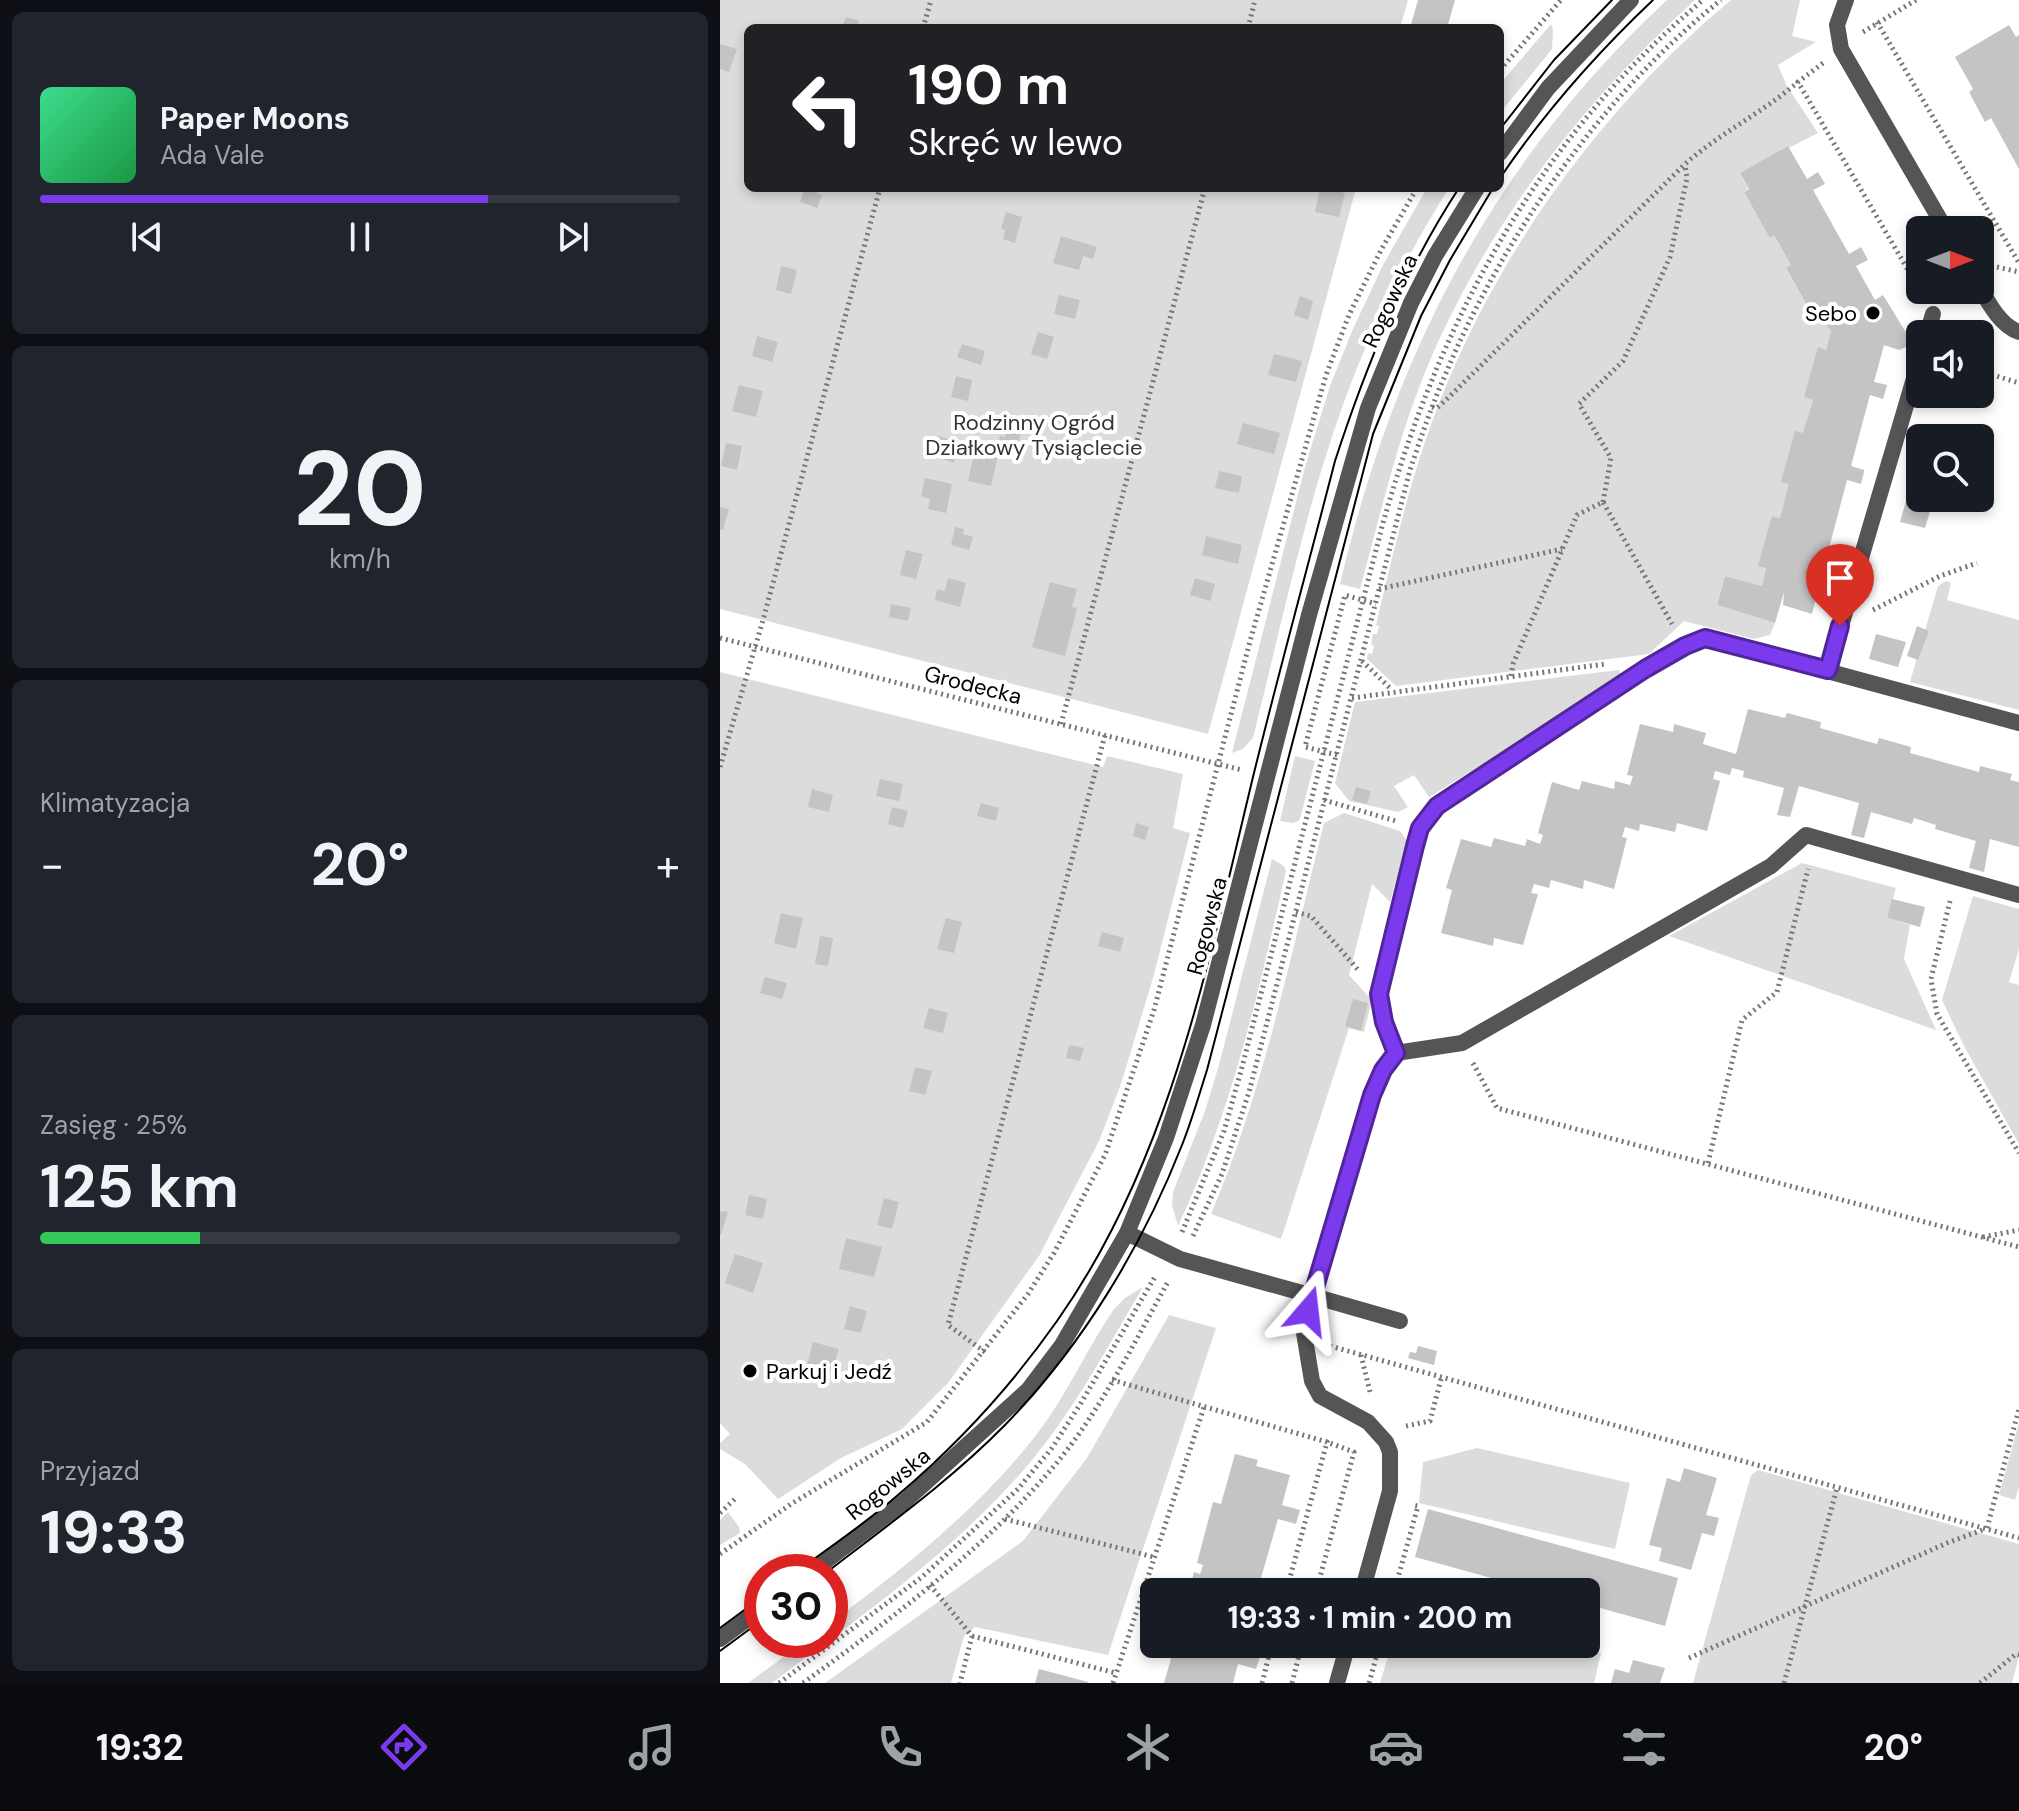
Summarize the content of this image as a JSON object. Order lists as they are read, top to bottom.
{
  "streets": {
    "street": ["Rogowska"],
    "path": ["Grodecka"]
  },
  "parks": ["Rodzinny Ogród Działkowy Tysiąclecie"],
  "places": ["Sebo", "Parkuj i Jedź"],
  "north": "right",
  "page": {
    "turn": ["190 m", "Skręć w lewo"],
    "song": ["Paper Moons", "Ada Vale"],
    "tile": [
      ["20", "km/h"],
      "Klimatyzacja",
      ["Zasięg · 25%", "125 km"],
      ["Przyjazd", "19:33"]
    ],
    "heat": ["−", "20°", "+"],
    "limit": "30",
    "trip": "19:33 · 1 min · 200 m",
    "tabs": ["19:32", "20°"]
  }
}
